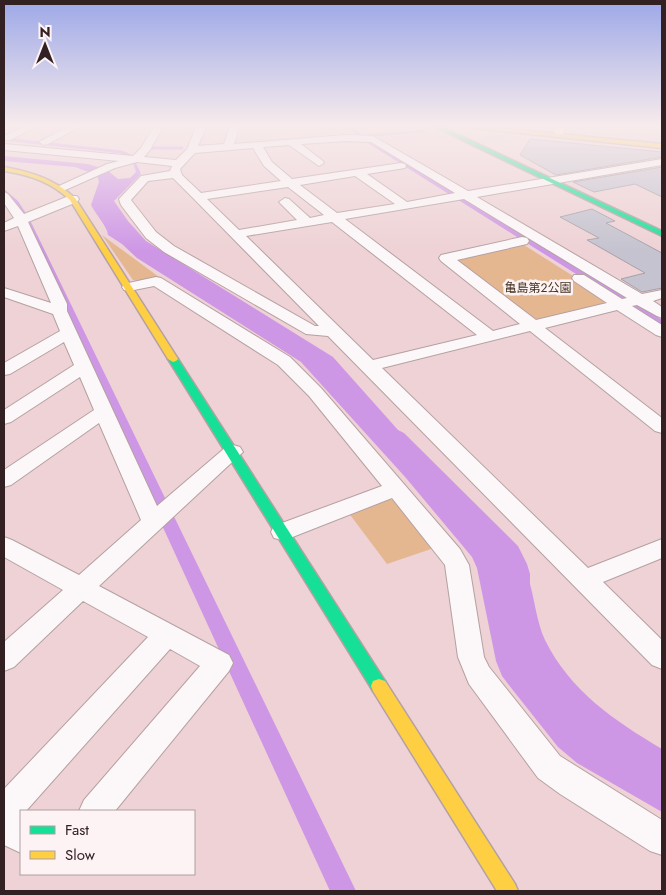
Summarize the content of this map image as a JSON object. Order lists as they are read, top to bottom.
{
  "parks": ["亀島第２公園"],
  "legend": ["Fast", "Slow"],
  "north": "top"
}
